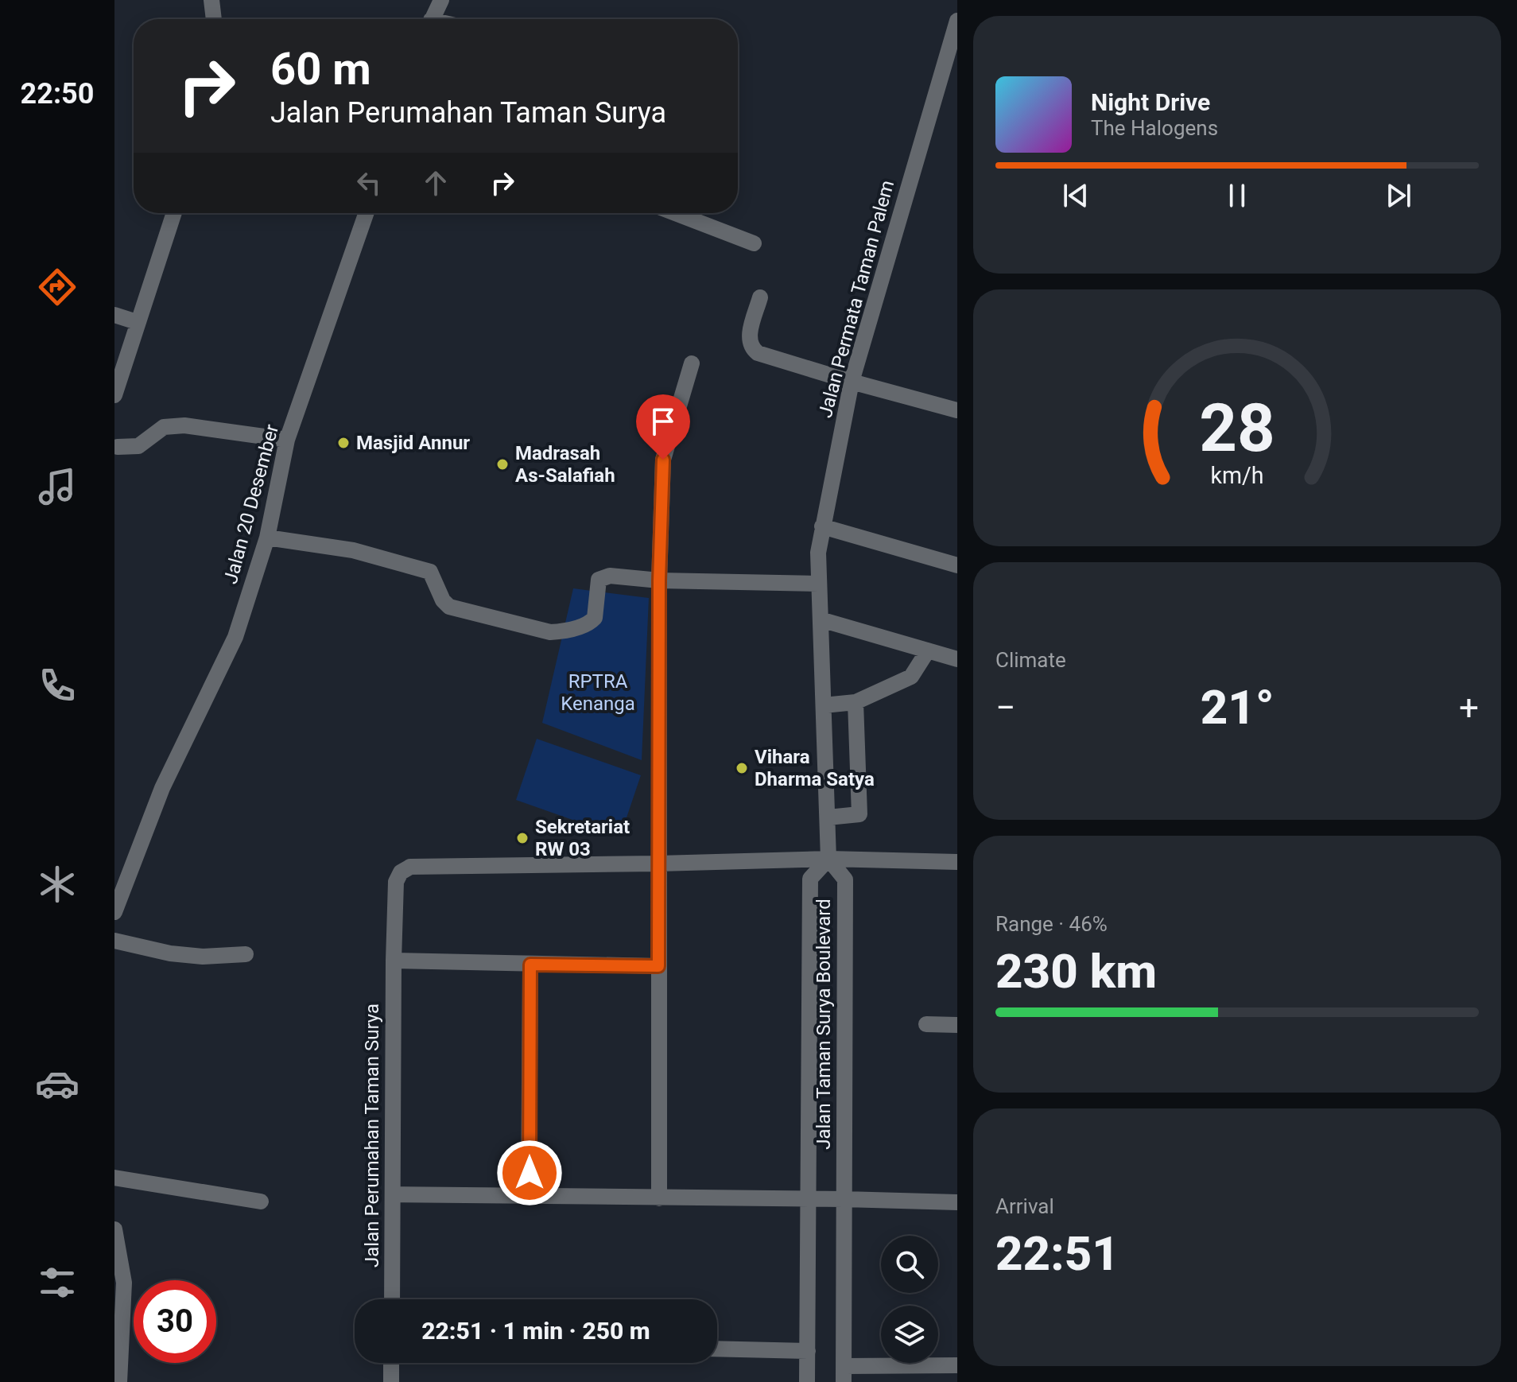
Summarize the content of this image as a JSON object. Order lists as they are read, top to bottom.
{
  "streets": {
    "street": [
      "Jalan Permata Taman Palem",
      "Jalan 20 Desember",
      "Jalan Taman Surya Boulevard",
      "Jalan Perumahan Taman Surya"
    ]
  },
  "crossings": [
    ["Jalan Permata Taman Palem", "Jalan Taman Surya Boulevard"],
    ["Jalan Permata Taman Palem", "Jalan Perumahan Taman Surya"],
    ["Jalan Taman Surya Boulevard", "Jalan Perumahan Taman Surya"]
  ],
  "parks": ["RPTRA Kenanga"],
  "places": [
    "Masjid Annur",
    "Madrasah As-Salafiah",
    "Vihara Dharma Satya",
    "Sekretariat RW 03"
  ],
  "page": {
    "tabs": "22:50",
    "turn": ["60 m", "Jalan Perumahan Taman Surya"],
    "song": ["Night Drive", "The Halogens"],
    "tile": [
      "Climate",
      ["Range · 46%", "230 km"],
      ["Arrival", "22:51"]
    ],
    "heat": ["−", "21°", "+"],
    "limit": "30",
    "trip": "22:51 · 1 min · 250 m",
    "gauge": ["28", "km/h"]
  }
}
